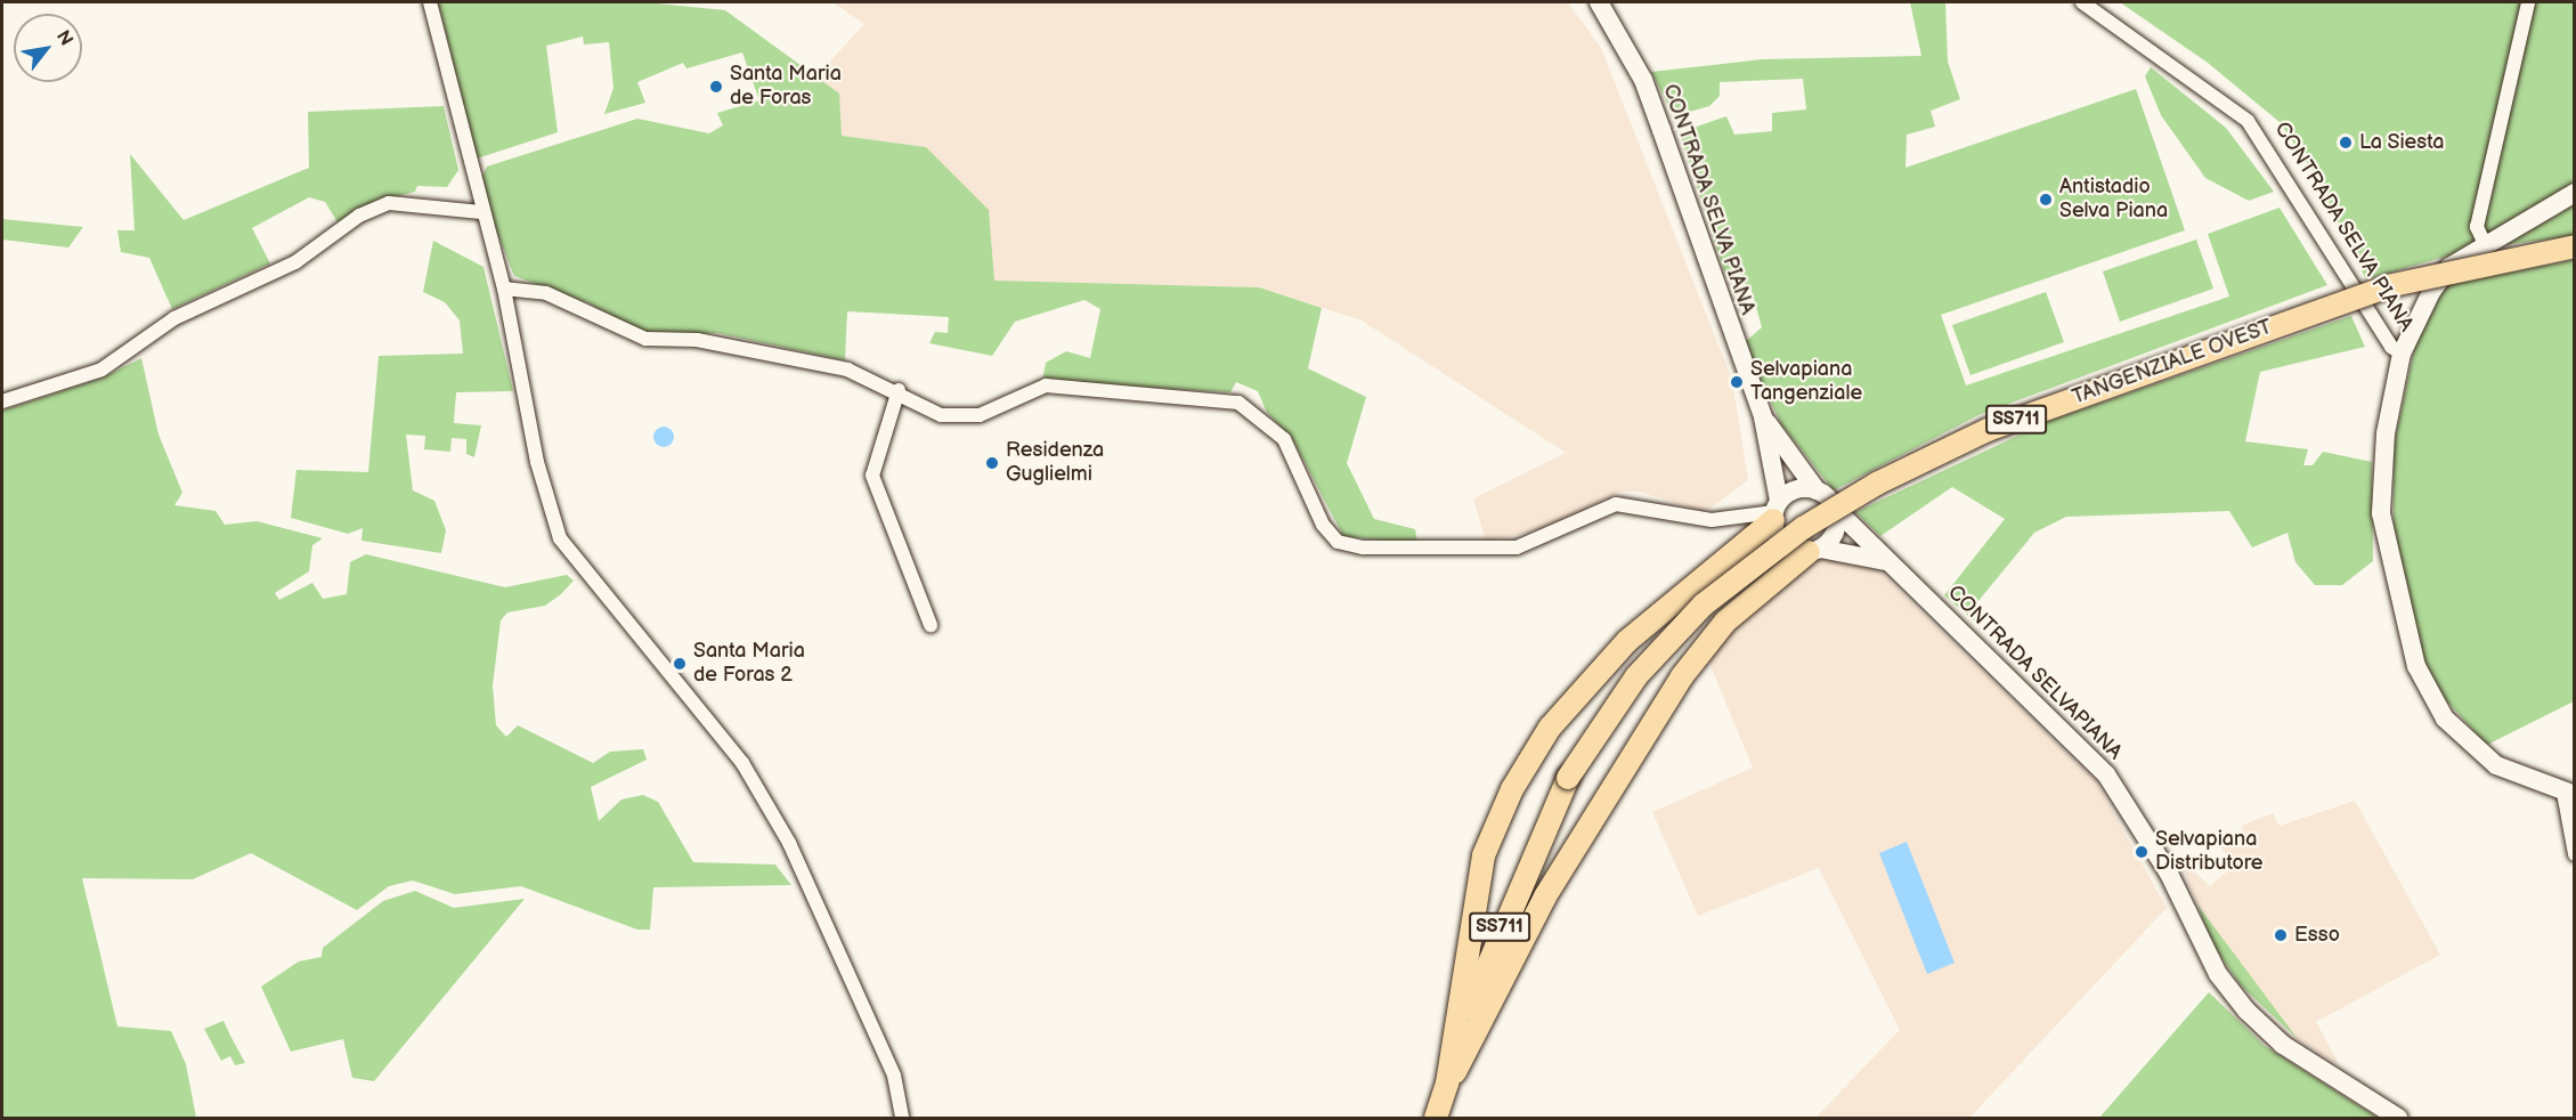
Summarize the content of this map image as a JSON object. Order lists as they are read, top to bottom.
{
  "streets": {
    "main road": [
      "CONTRADA SELVA PIANA",
      "TANGENZIALE OVEST",
      "SS711",
      "CONTRADA SELVAPIANA"
    ]
  },
  "places": [
    "Santa Maria de Foras",
    "La Siesta",
    "Antistadio Selva Piana",
    "Selvapiana Tangenziale",
    "Residenza Guglielmi",
    "Santa Maria de Foras 2",
    "Selvapiana Distributore",
    "Esso"
  ],
  "north": "top right"
}
